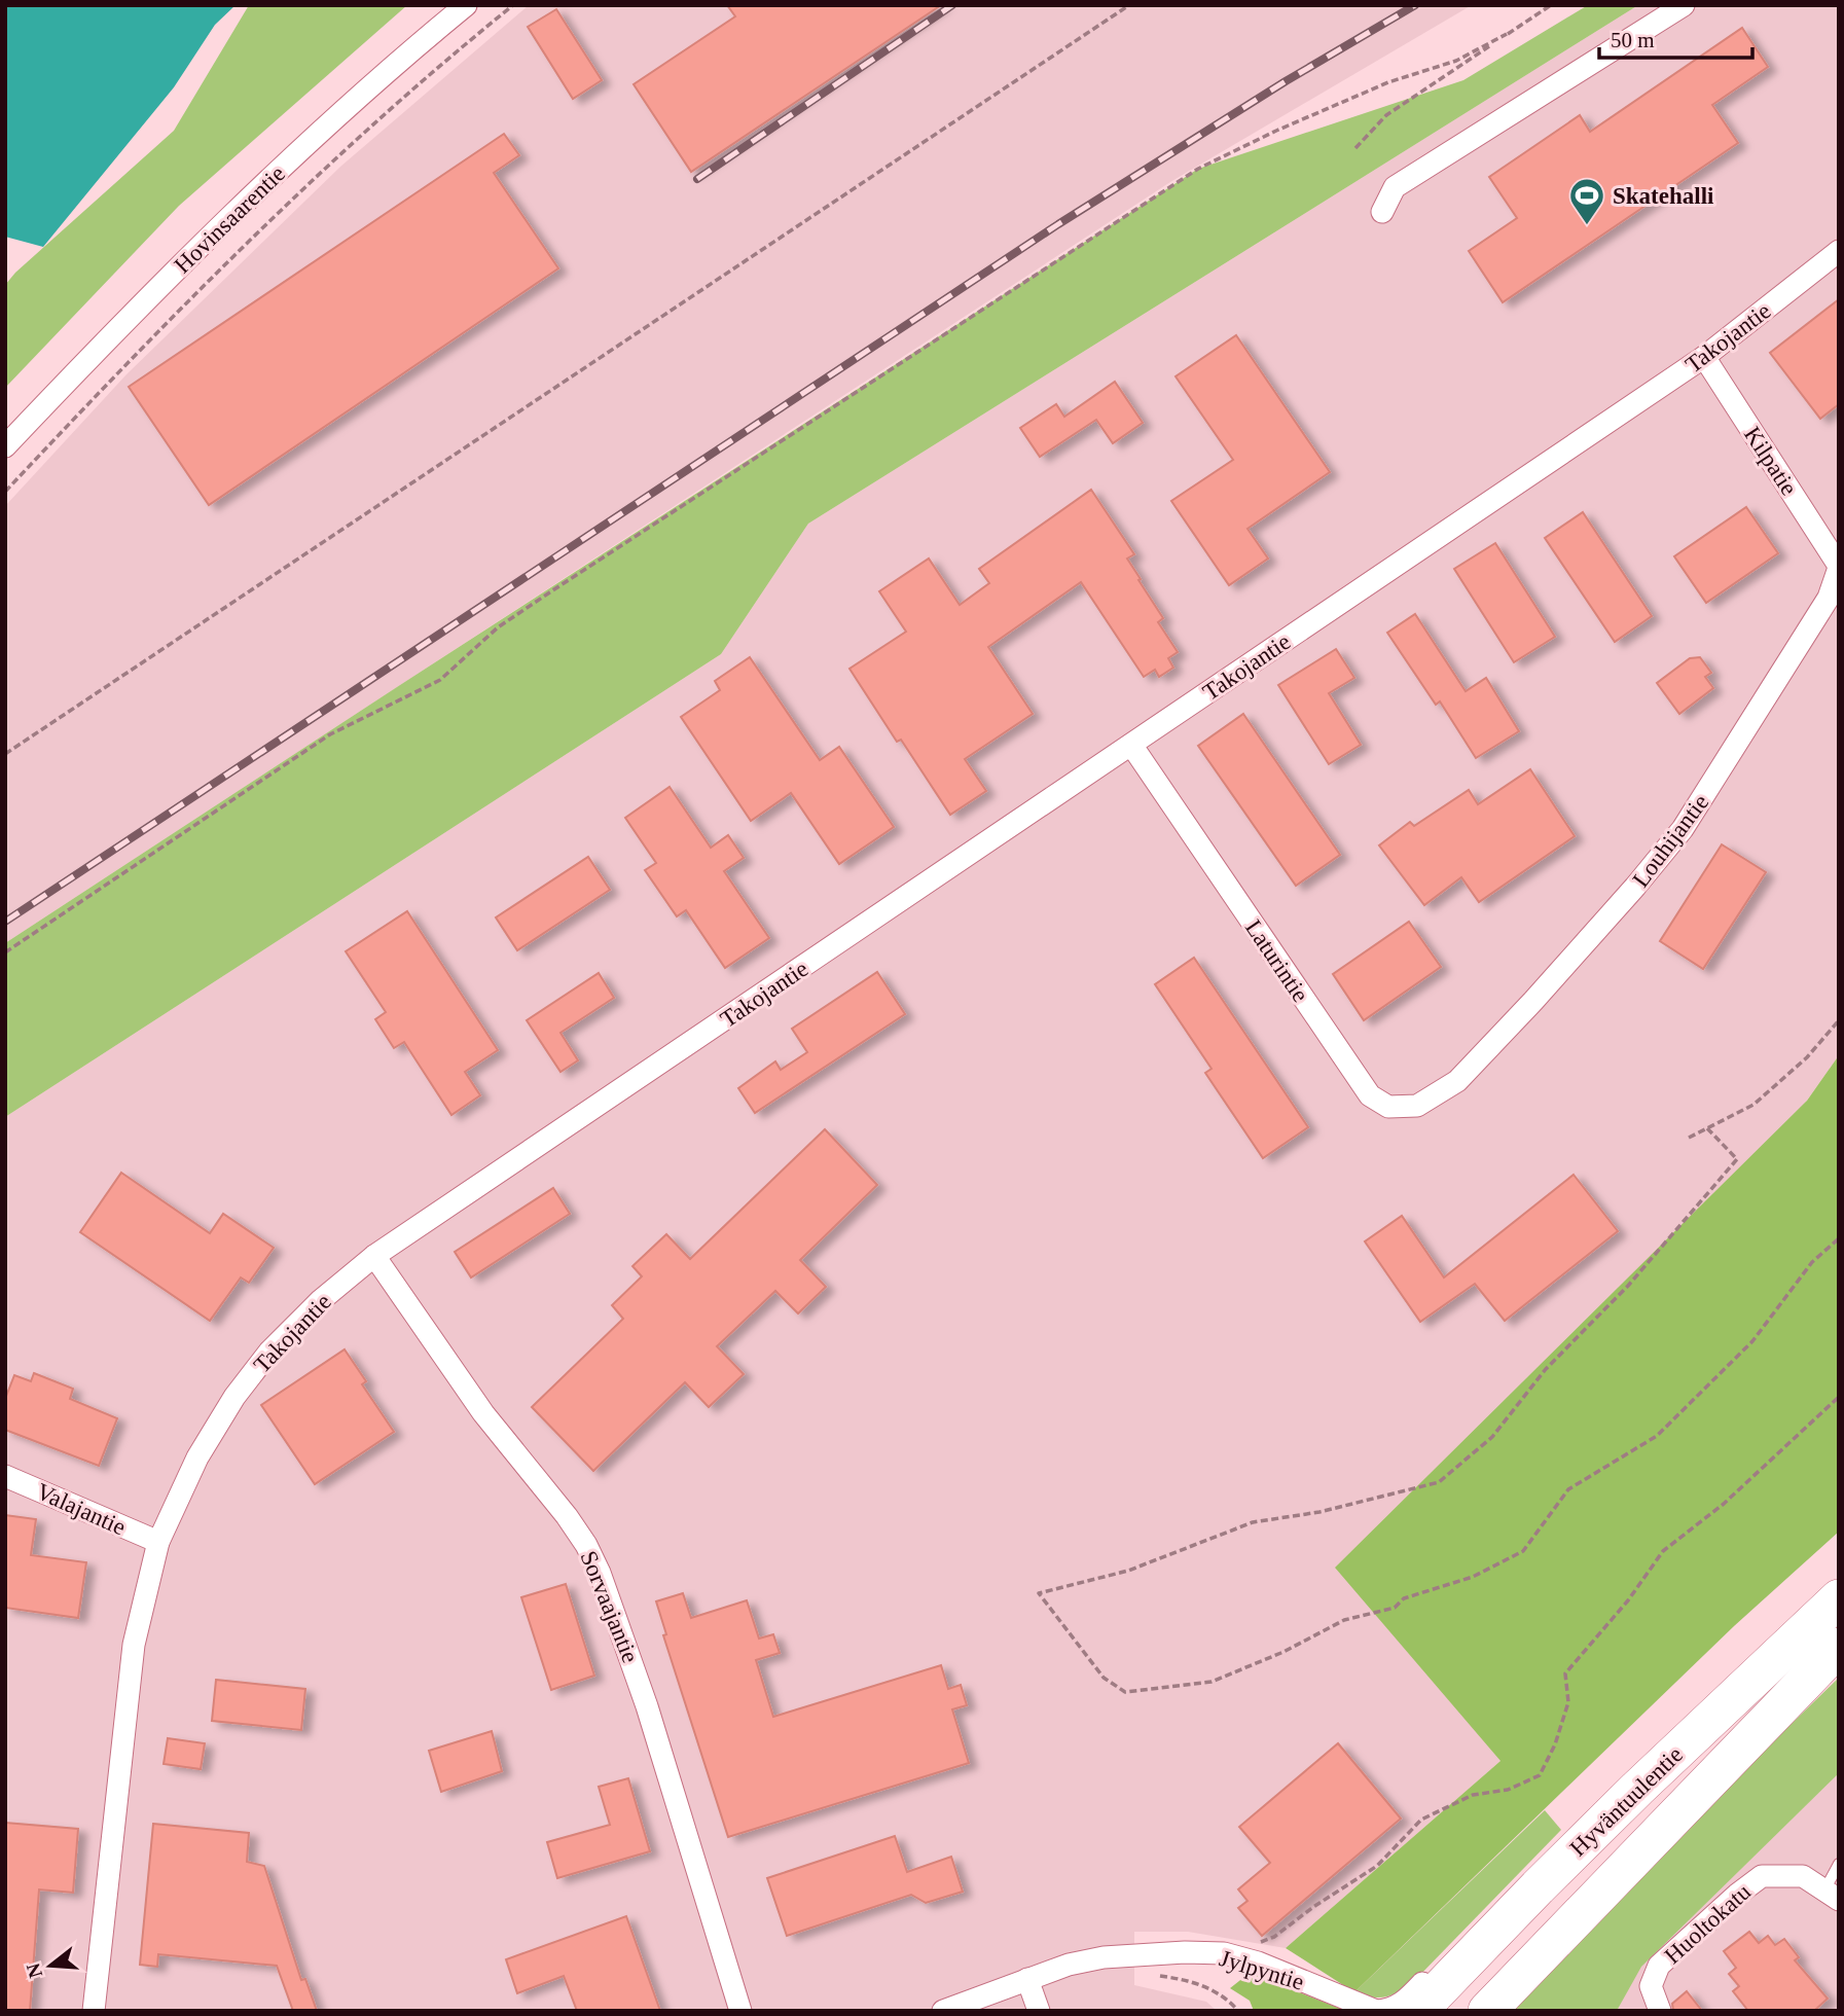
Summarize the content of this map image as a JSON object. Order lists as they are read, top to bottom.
{
  "streets": {
    "highway": ["Hyväntuulentie"],
    "street": [
      "Hovinsaarentie",
      "Takojantie",
      "Kilpatie",
      "Louhijantie",
      "Laturintie",
      "Valajantie",
      "Sorvaajantie",
      "Huoltokatu",
      "Jylpyntie"
    ]
  },
  "crossings": [
    ["Takojantie", "Kilpatie"],
    ["Takojantie", "Laturintie"],
    ["Takojantie", "Valajantie"],
    ["Takojantie", "Sorvaajantie"],
    ["Kilpatie", "Louhijantie"],
    ["Louhijantie", "Laturintie"],
    ["Hyväntuulentie", "Jylpyntie"]
  ],
  "places": {
    "sports": ["Skatehalli"]
  },
  "scale_bar": "50 m",
  "north": "left"
}
